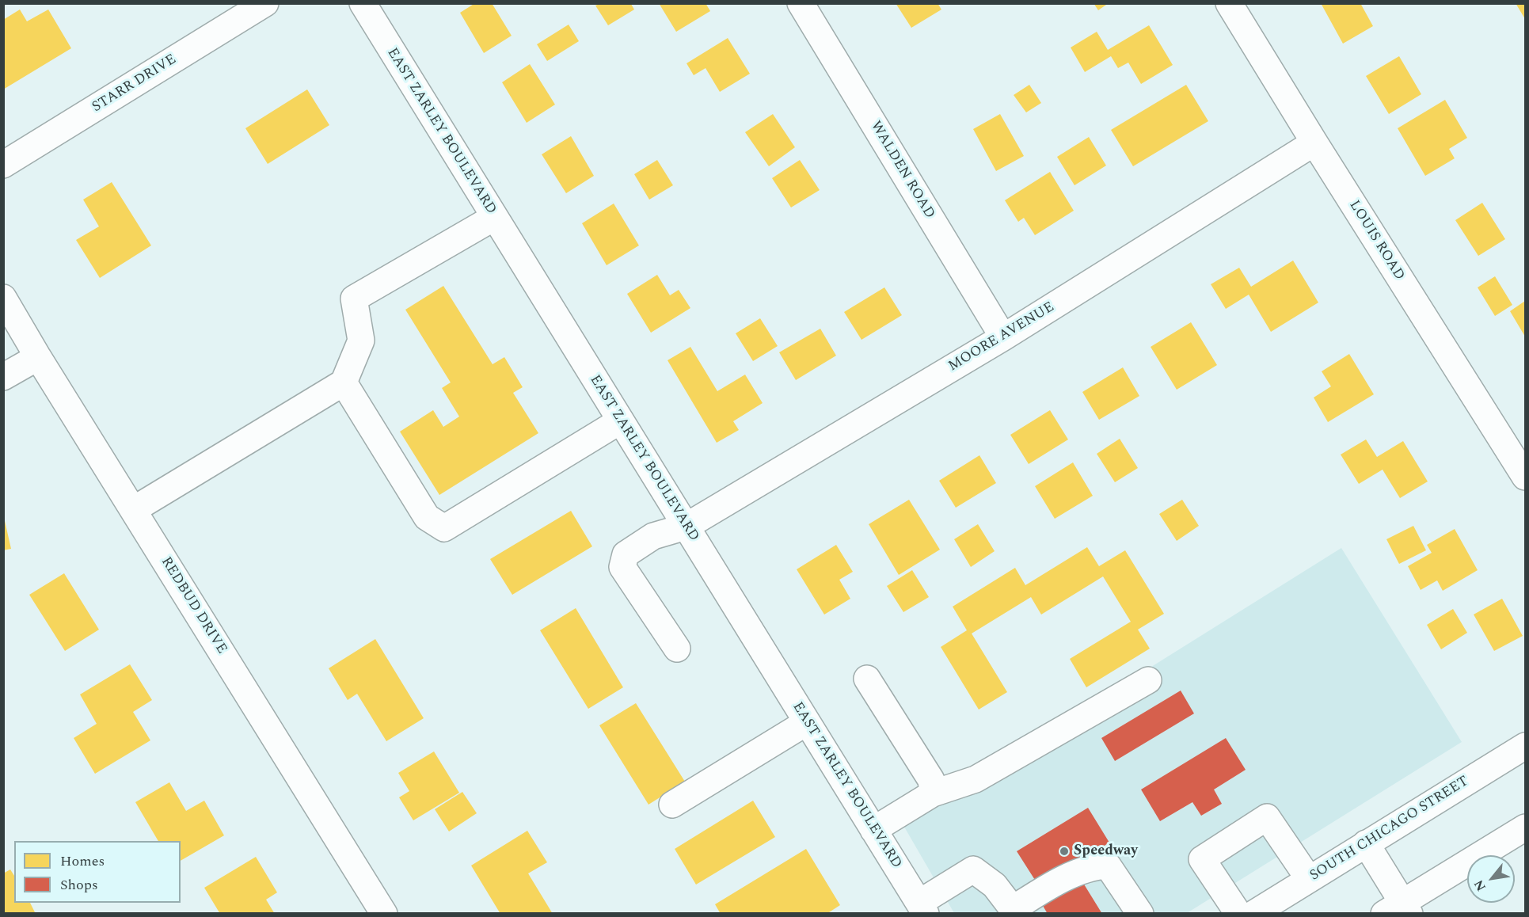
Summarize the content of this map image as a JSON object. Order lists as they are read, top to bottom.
{
  "streets": {
    "street": [
      "STARR DRIVE",
      "EAST ZARLEY BOULEVARD",
      "WALDEN ROAD",
      "LOUIS ROAD",
      "MOORE AVENUE",
      "REDBUD DRIVE",
      "SOUTH CHICAGO STREET"
    ]
  },
  "crossings": [
    ["EAST ZARLEY BOULEVARD", "MOORE AVENUE"],
    ["WALDEN ROAD", "MOORE AVENUE"],
    ["LOUIS ROAD", "MOORE AVENUE"]
  ],
  "places": ["Speedway"],
  "legend": ["Homes", "Shops"],
  "north": "bottom left"
}
